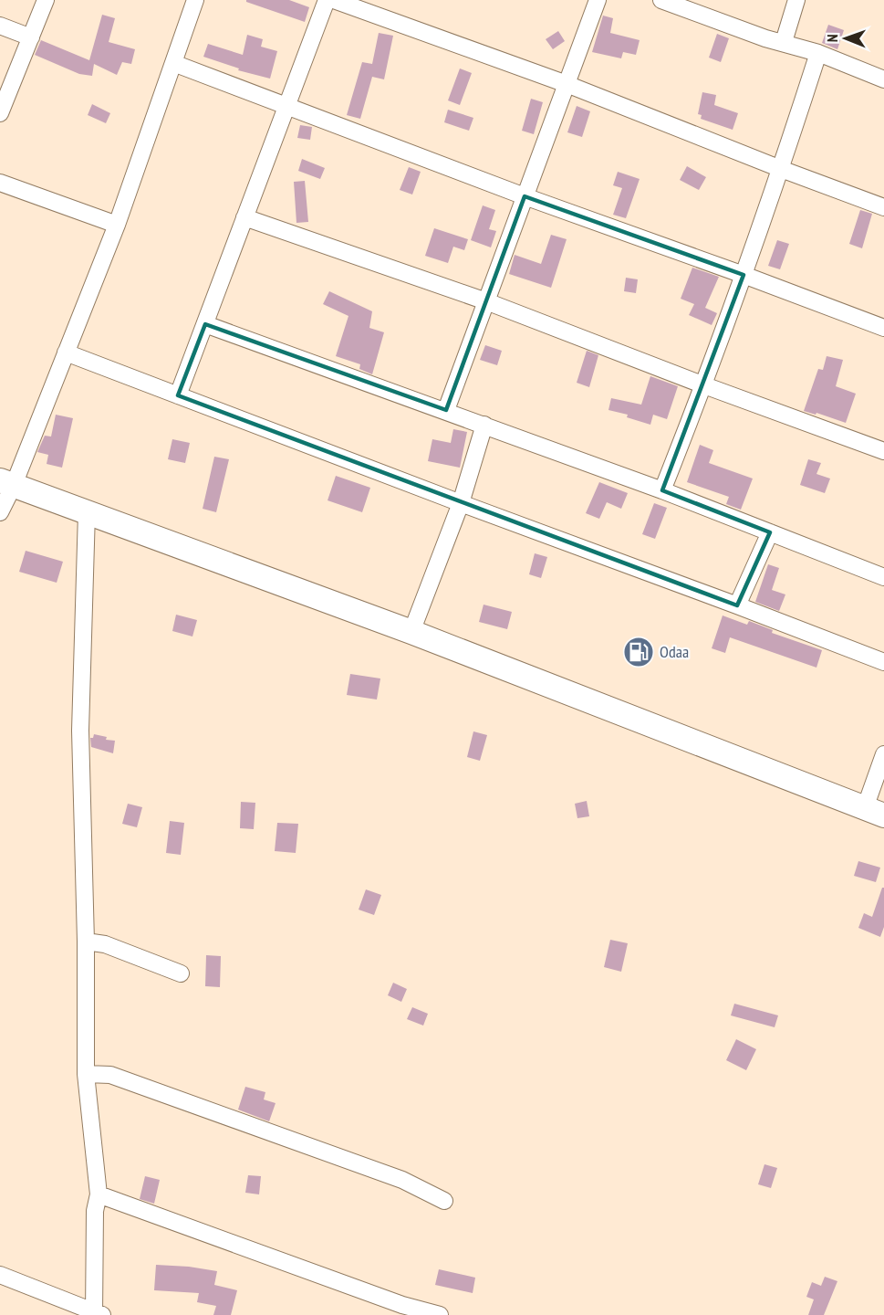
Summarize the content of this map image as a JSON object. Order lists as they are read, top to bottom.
{
  "places": {
    "fuel station": ["Odaa"]
  },
  "north": "left"
}
